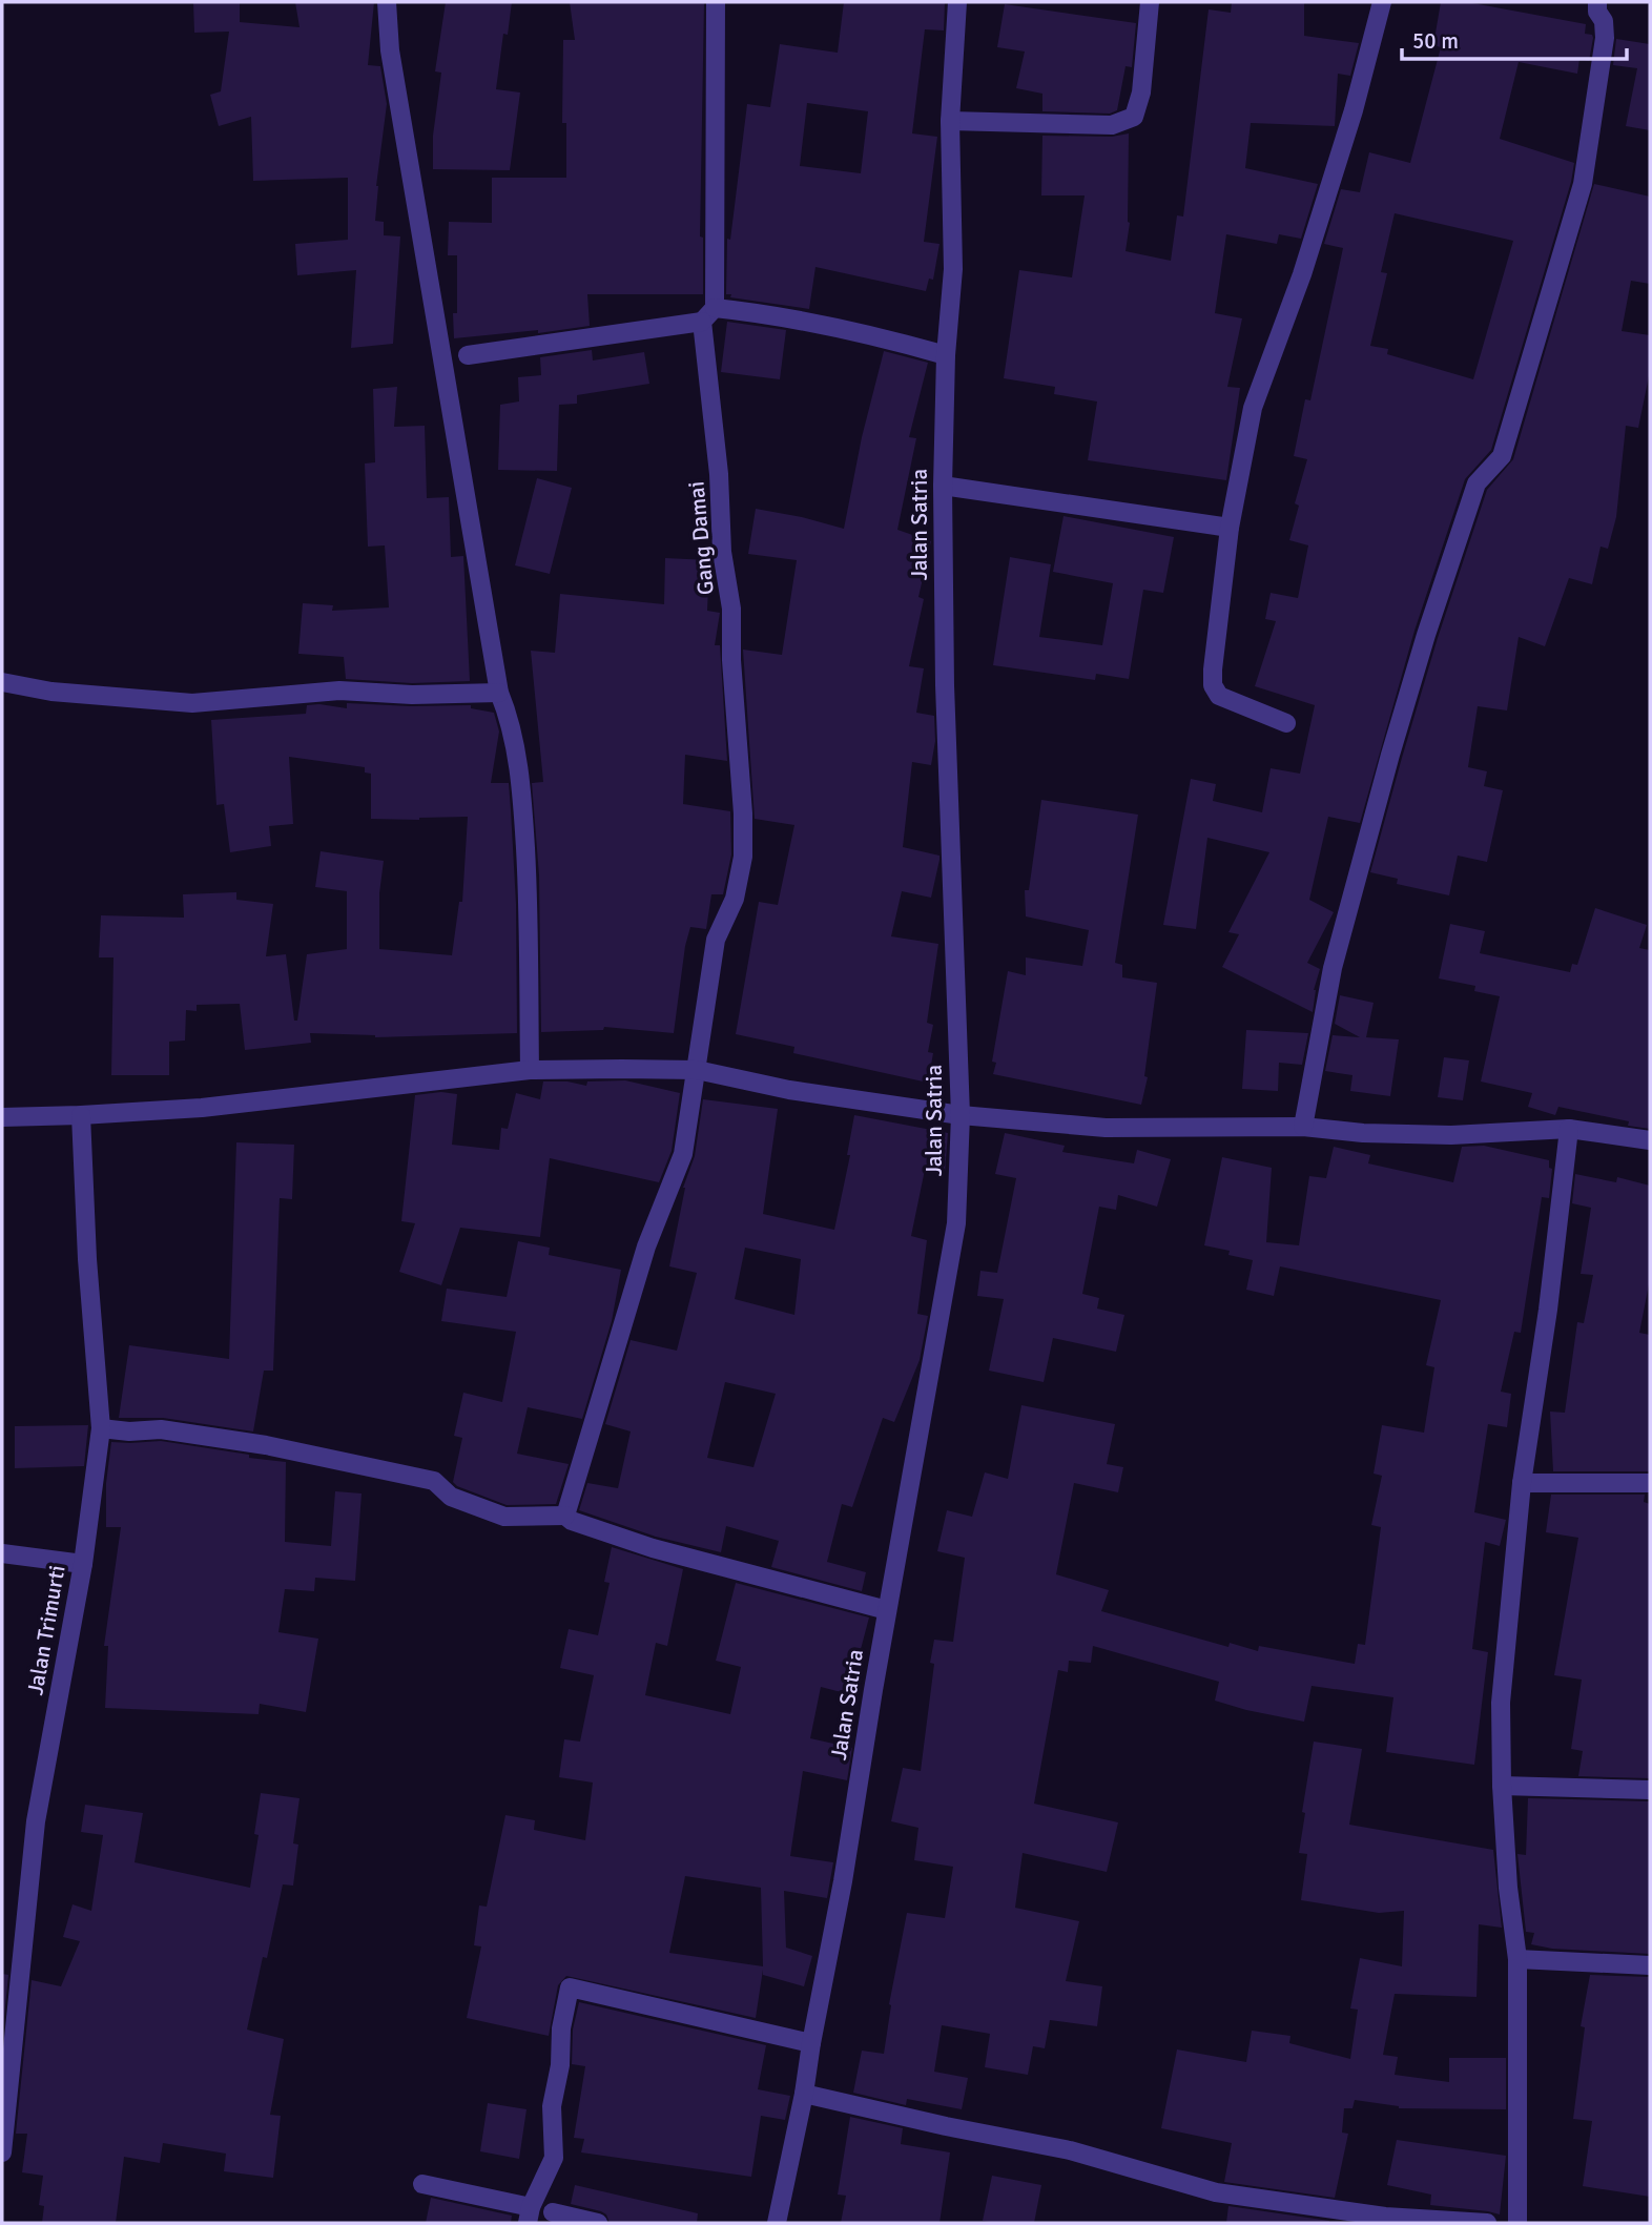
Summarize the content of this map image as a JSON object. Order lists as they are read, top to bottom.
{
  "streets": {
    "street": ["Jalan Satria", "Gang Damai", "Jalan Trimurti"]
  },
  "scale_bar": "50 m"
}
